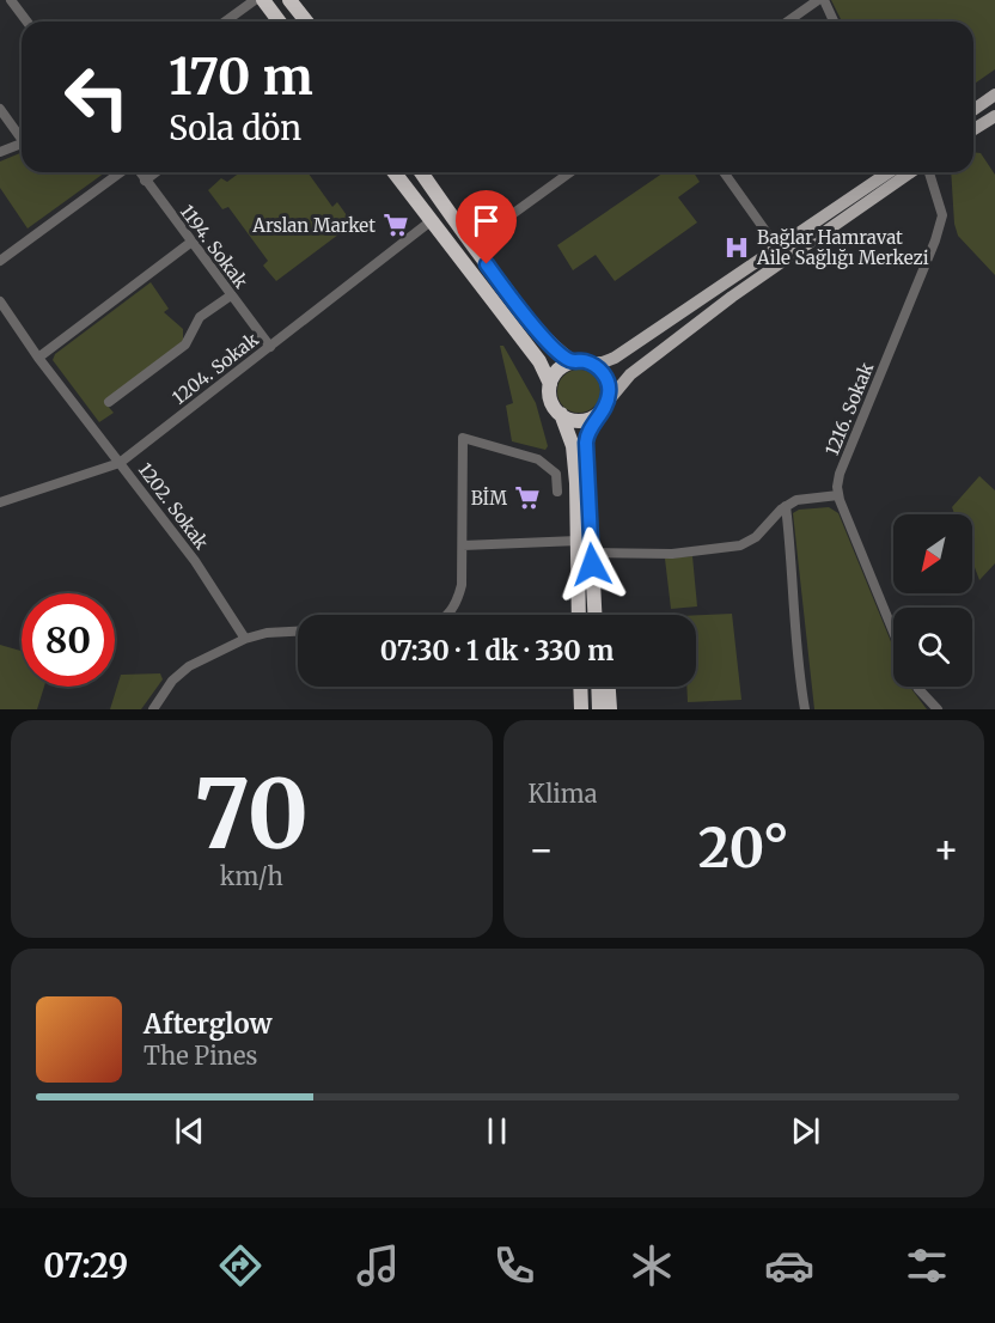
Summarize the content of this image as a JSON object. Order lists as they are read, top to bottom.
{
  "streets": {
    "street": [
      "1194. Sokak",
      "1204. Sokak",
      "1216. Sokak",
      "1202. Sokak"
    ]
  },
  "crossings": [
    ["1194. Sokak", "1204. Sokak"],
    ["1204. Sokak", "1202. Sokak"]
  ],
  "places": {
    "supermarket": ["Arslan Market", "BİM"],
    "hospital": ["Bağlar Hamravat Aile Sağlığı Merkezi"]
  },
  "north": "bottom left",
  "page": {
    "turn": ["170 m", "Sola dön"],
    "limit": "80",
    "trip": "07:30 · 1 dk · 330 m",
    "tile": [
      ["70", "km/h"],
      "Klima"
    ],
    "heat": ["−", "20°", "+"],
    "song": ["Afterglow", "The Pines"],
    "tabs": "07:29"
  }
}
